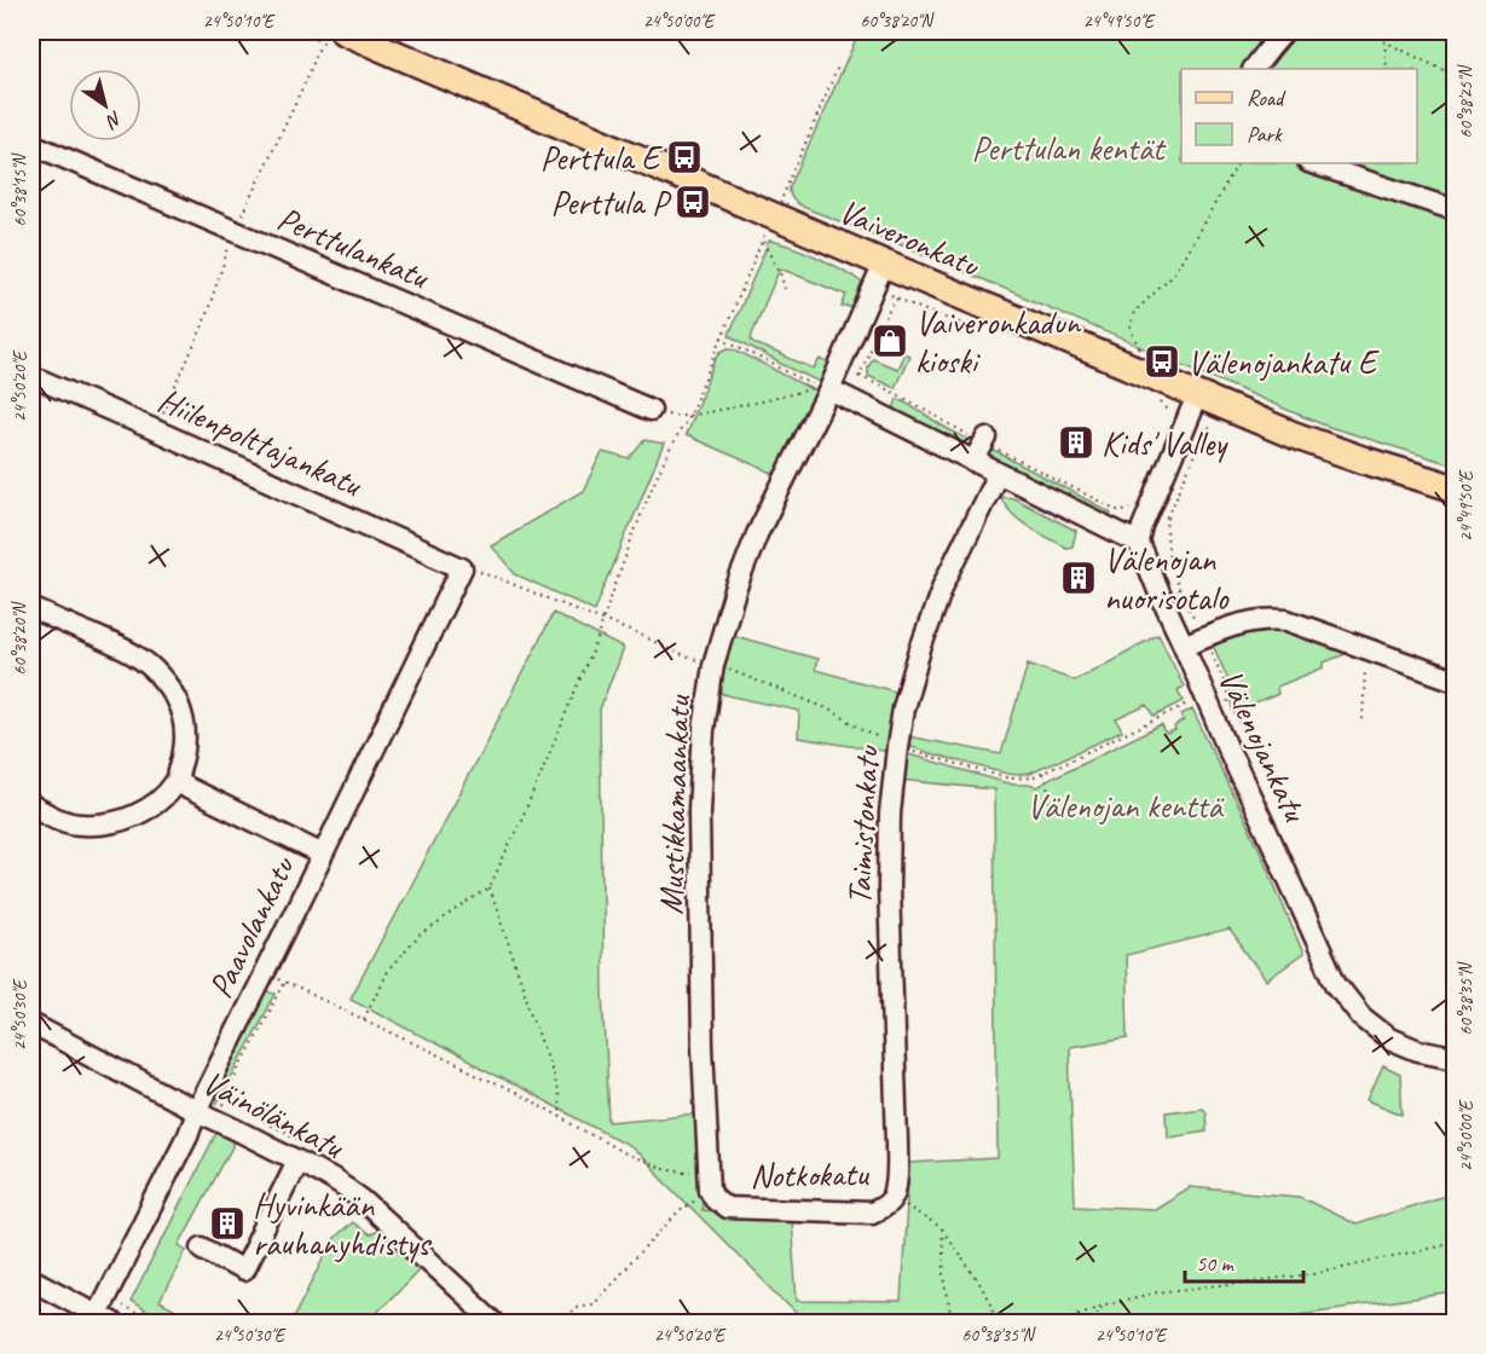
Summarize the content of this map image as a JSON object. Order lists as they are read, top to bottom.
{
  "streets": {
    "main road": ["Vaiveronkatu"],
    "street": [
      "Perttulankatu",
      "Hiilenpolttajankatu",
      "Välenojankatu",
      "Mustikkamaankatu",
      "Taimistonkatu",
      "Paavolankatu",
      "Väinölänkatu",
      "Notkokatu"
    ]
  },
  "crossings": [
    ["Vaiveronkatu", "Mustikkamaankatu"],
    ["Hiilenpolttajankatu", "Paavolankatu"],
    ["Mustikkamaankatu", "Notkokatu"],
    ["Taimistonkatu", "Notkokatu"],
    ["Paavolankatu", "Väinölänkatu"]
  ],
  "parks": ["Perttulan kentät", "Välenojan kenttä"],
  "places": {
    "bus stop": ["Perttula E", "Perttula P", "Välenojankatu E"],
    "shop": ["Vaiveronkadun kioski"],
    "building": ["Kids' Valley", "Välenojan nuorisotalo", "Hyvinkään rauhanyhdistys"]
  },
  "legend": ["Road", "Park"],
  "scale_bar": "50 m",
  "north": "bottom right",
  "coordinates": [
    "24°50'10\"E",
    "24°50'00\"E",
    "60°38'20\"N",
    "24°49'50\"E",
    "60°38'25\"N",
    "60°38'15\"N",
    "24°50'20\"E",
    "60°38'35\"N",
    "24°50'30\"E"
  ]
}
